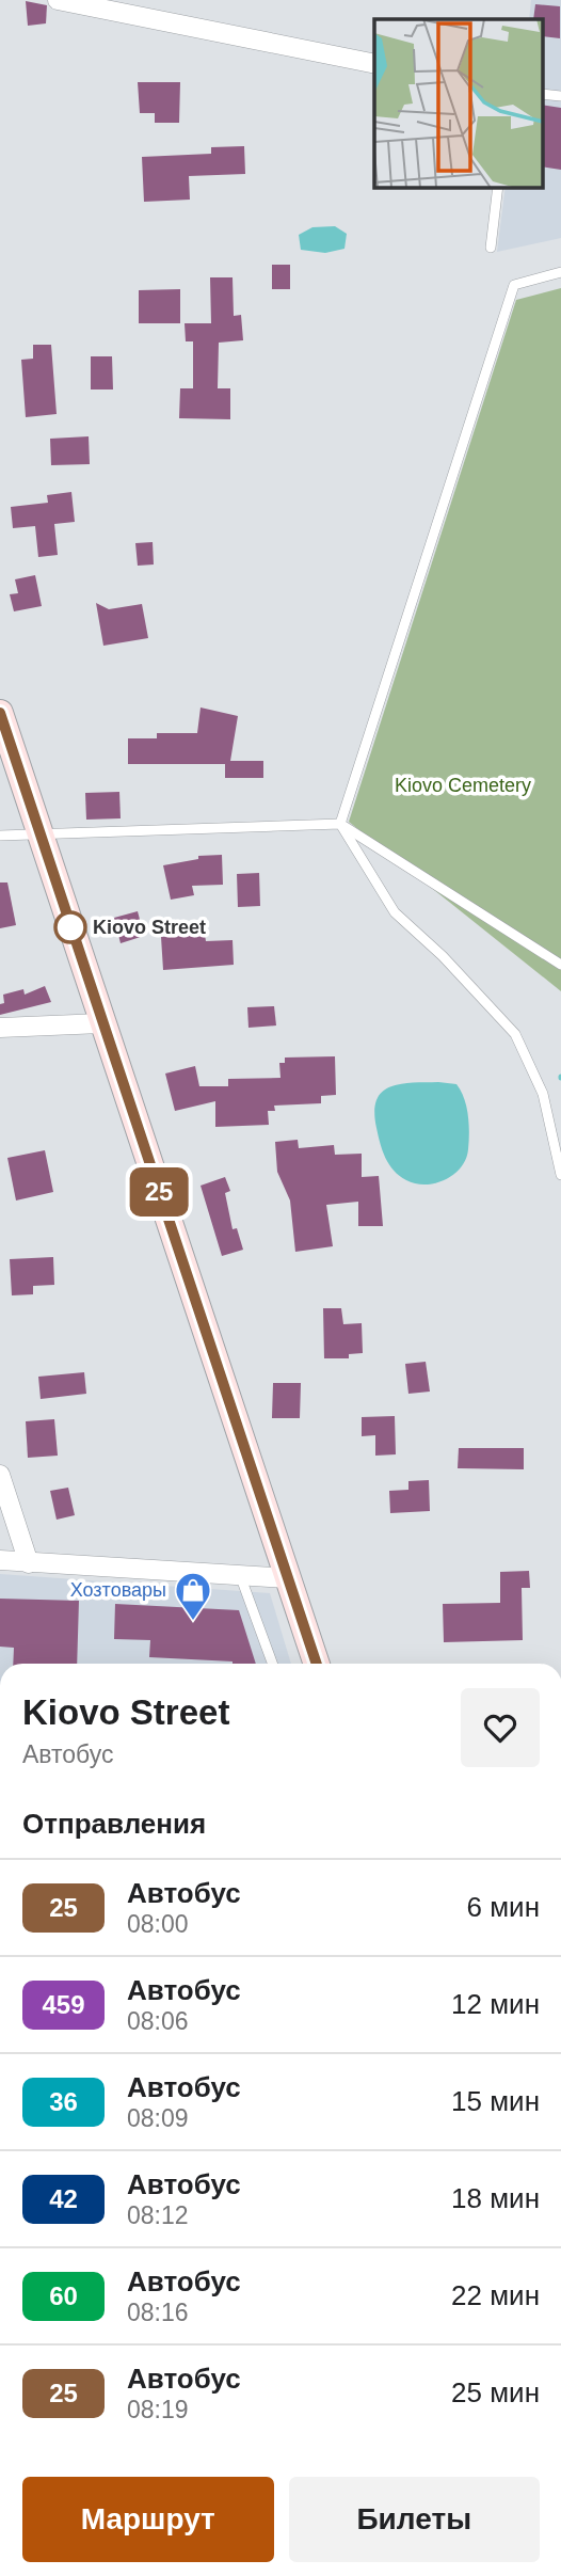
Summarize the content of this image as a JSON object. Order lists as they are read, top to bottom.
{
  "parks": ["Kiovo Cemetery"],
  "places": {
    "other": ["Kiovo Street"],
    "shop": ["Хозтовары"]
  },
  "lines": ["bus line 25"],
  "page": {
    "on_map": "25",
    "heading": [
      ["Kiovo Street", "Автобус"],
      "Отправления"
    ],
    "list": [
      {
        "mark": "25",
        "name": "Автобус",
        "note": "08:00",
        "value": "6 мин"
      },
      {
        "mark": "459",
        "name": "Автобус",
        "note": "08:06",
        "value": "12 мин"
      },
      {
        "mark": "36",
        "name": "Автобус",
        "note": "08:09",
        "value": "15 мин"
      },
      {
        "mark": "42",
        "name": "Автобус",
        "note": "08:12",
        "value": "18 мин"
      },
      {
        "mark": "60",
        "name": "Автобус",
        "note": "08:16",
        "value": "22 мин"
      },
      {
        "mark": "25",
        "name": "Автобус",
        "note": "08:19",
        "value": "25 мин"
      }
    ],
    "buttons": ["Маршрут", "Билеты"]
  }
}
